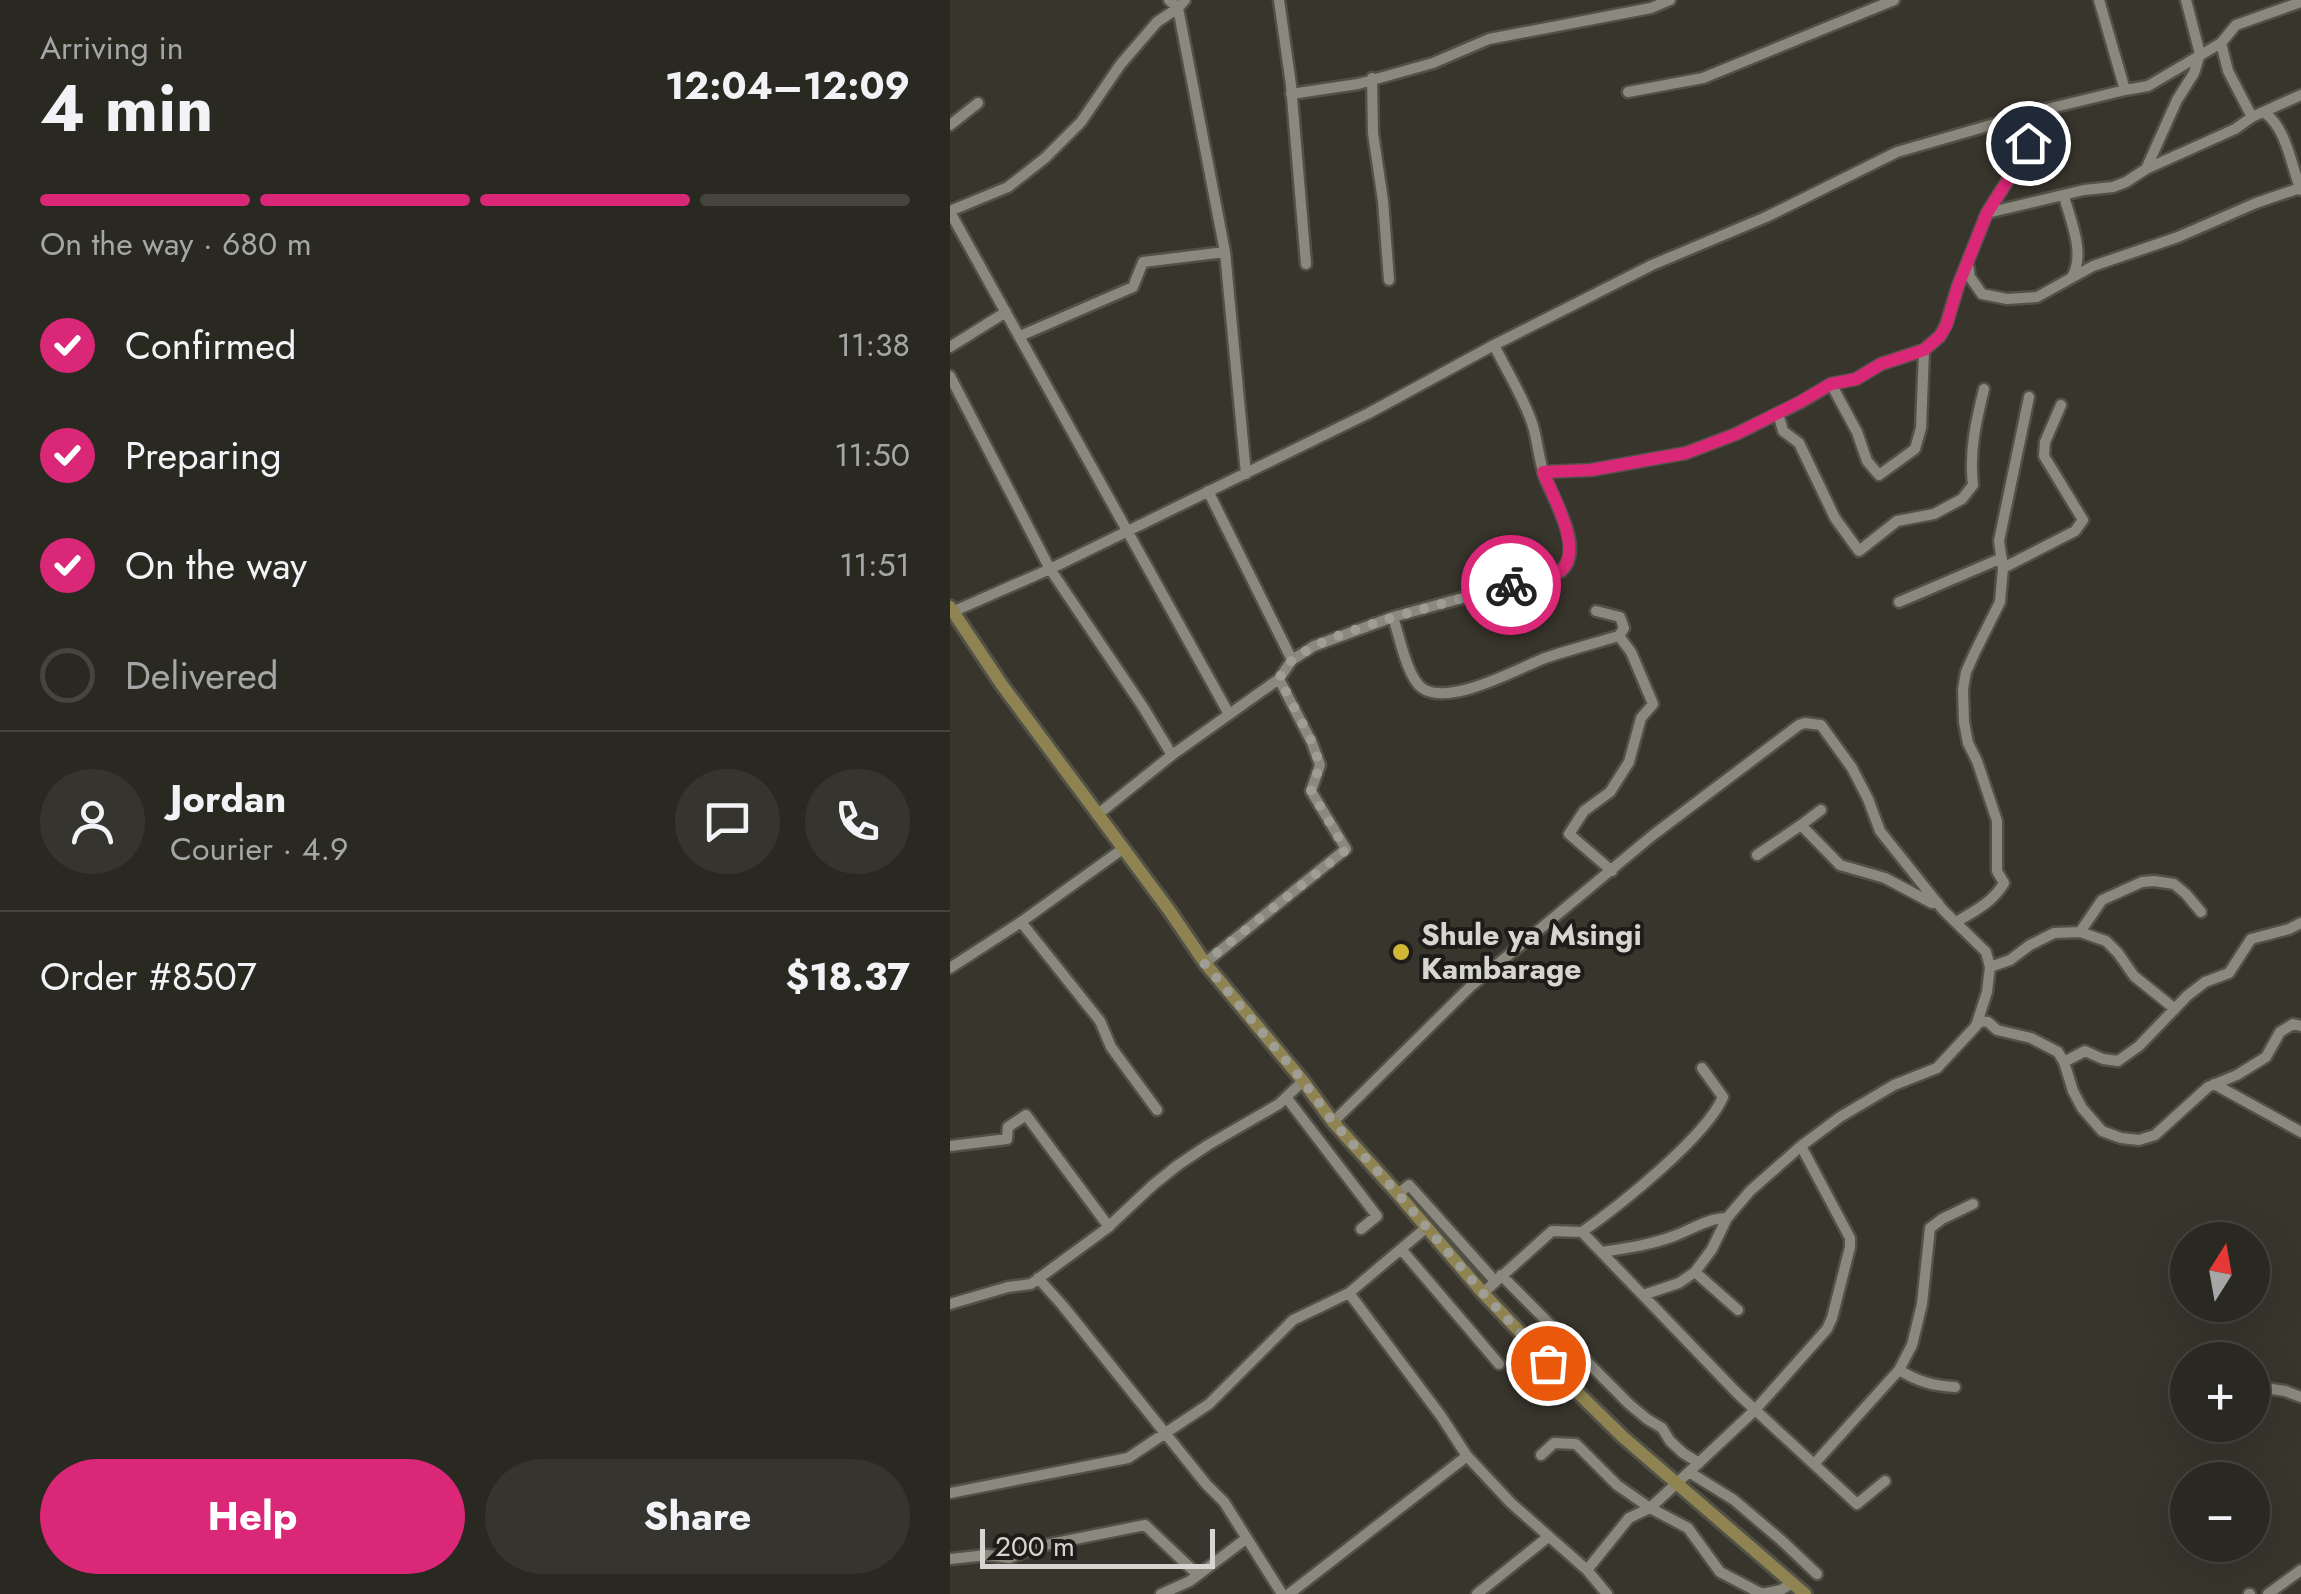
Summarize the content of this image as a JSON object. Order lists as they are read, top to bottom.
{
  "places": ["Shule ya Msingi Kambarage"],
  "scale_bar": "200 m",
  "north": "top",
  "page": {
    "heading": ["4 min", "Arriving in", "12:04–12:09"],
    "panel": [
      "Jordan",
      "Courier · 4.9",
      "Order #8507",
      "$18.37"
    ],
    "bar": "On the way · 680 m",
    "list": [
      ["Confirmed", "11:38"],
      ["Preparing", "11:50"],
      ["On the way", "11:51"],
      "Delivered"
    ],
    "map_buttons": ["+", "−"],
    "buttons": ["Help", "Share"],
    "scale": "200 m"
  }
}
